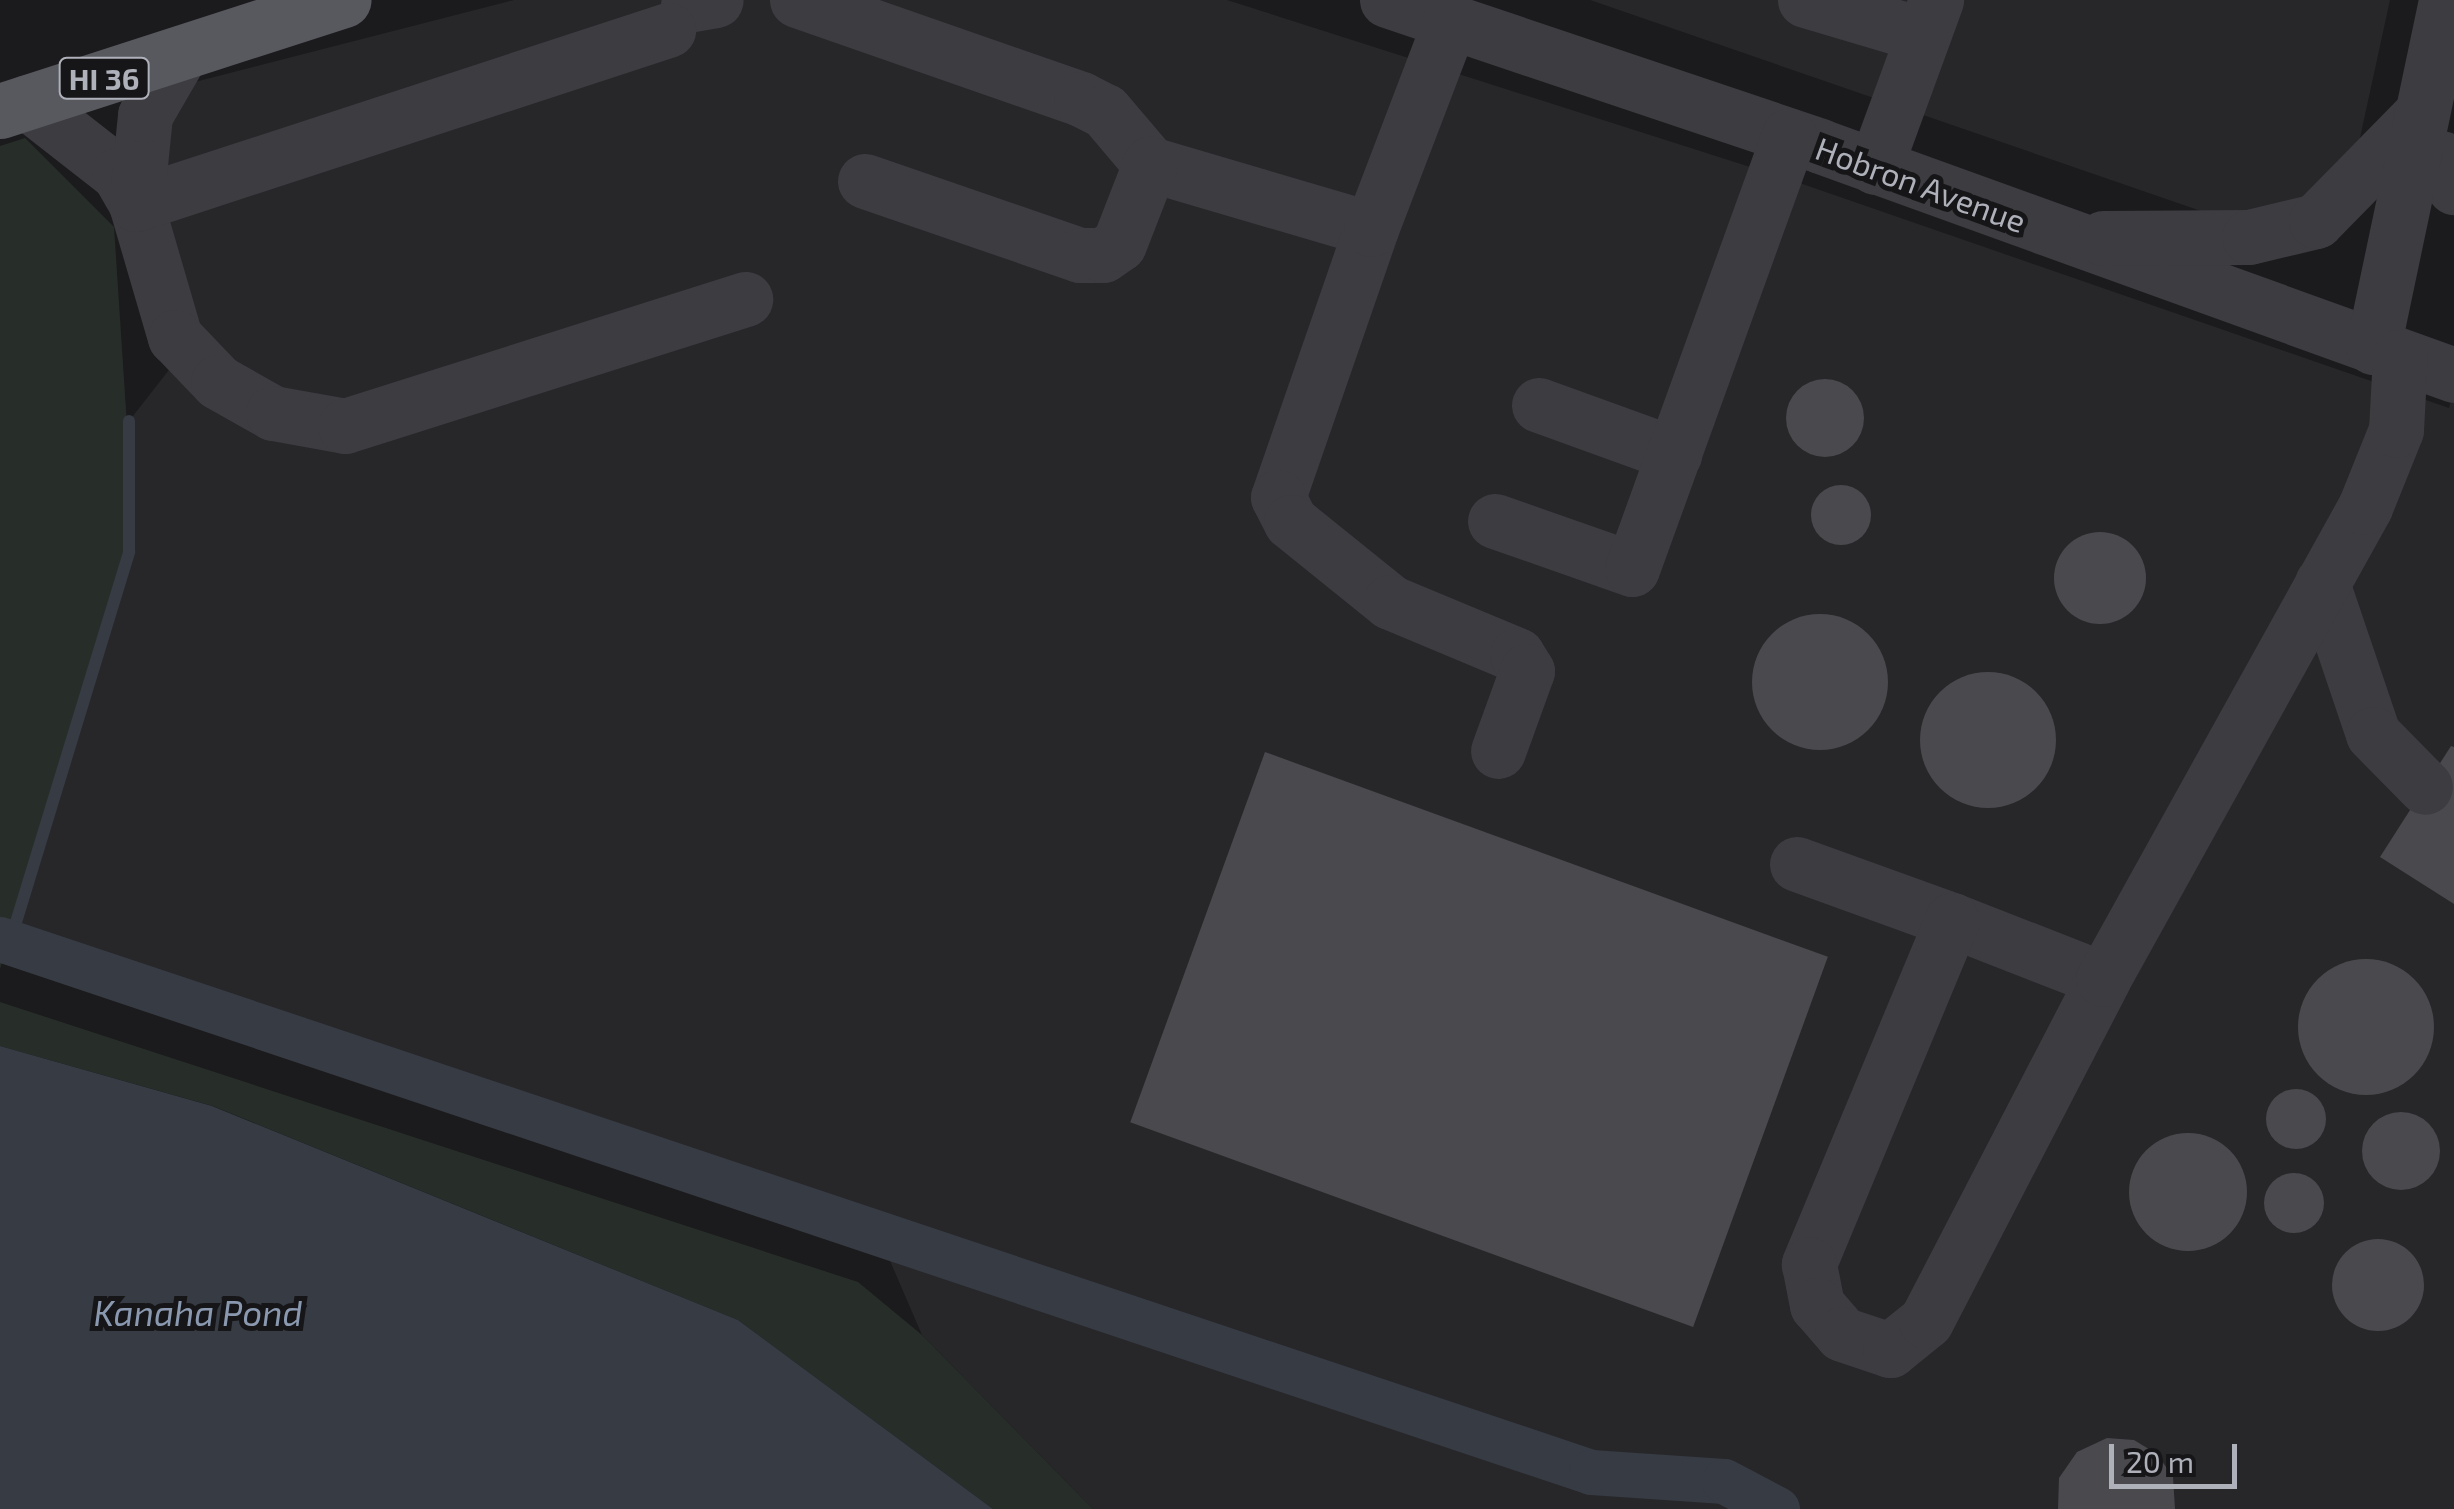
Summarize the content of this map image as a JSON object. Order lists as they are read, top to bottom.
{
  "streets": {
    "main road": ["HI 36"],
    "street": ["Hobron Avenue"]
  },
  "water": ["Kanaha Pond"],
  "scale_bar": "20 m"
}
